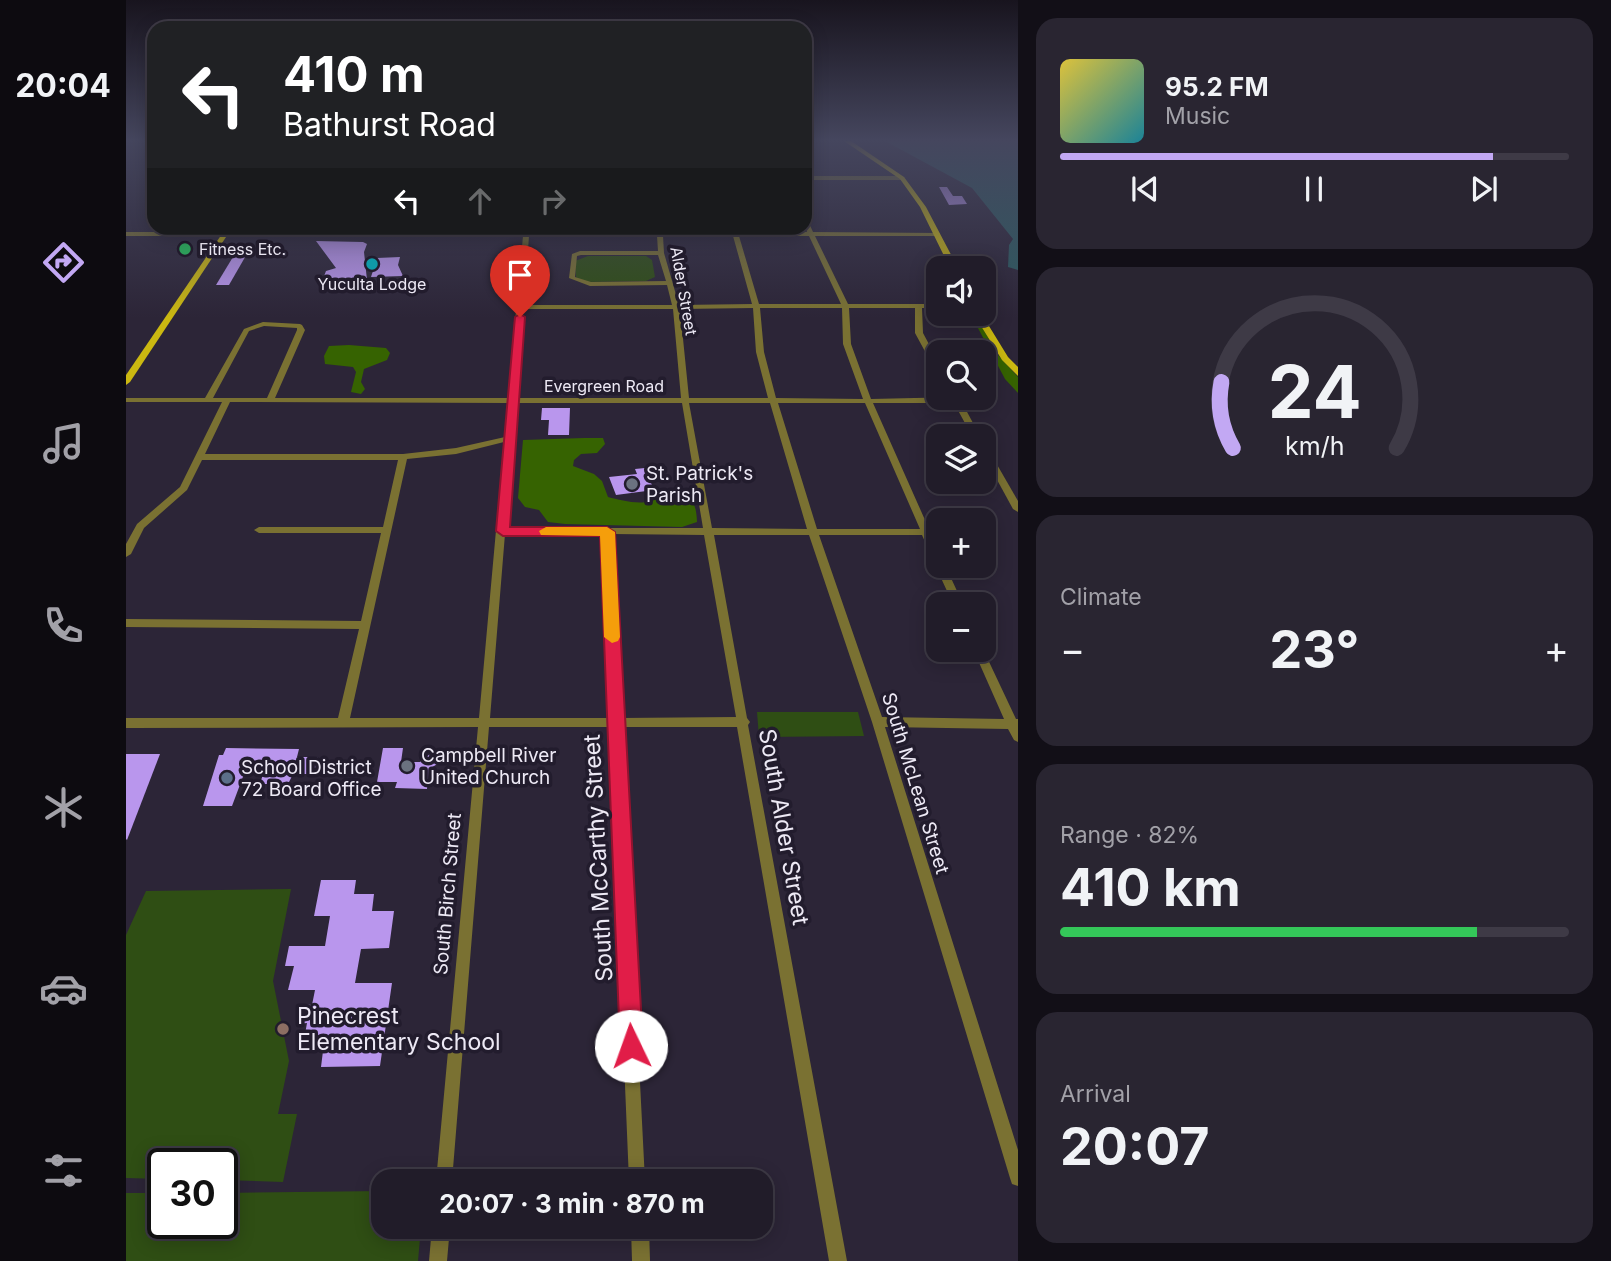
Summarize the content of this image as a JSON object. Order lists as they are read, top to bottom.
{
  "streets": {
    "street": [
      "Alder Street",
      "Evergreen Road",
      "South McLean Street",
      "South Alder Street",
      "South McCarthy Street",
      "South Birch Street"
    ]
  },
  "crossings": [
    ["Alder Street", "Evergreen Road"],
    ["Alder Street", "South Alder Street"],
    ["Evergreen Road", "South McLean Street"],
    ["Evergreen Road", "South Alder Street"],
    ["Evergreen Road", "South Birch Street"]
  ],
  "places": [
    "Fitness Etc.",
    "Yuculta Lodge",
    "St. Patrick's Parish",
    "Campbell River United Church",
    "School District 72 Board Office",
    "Pinecrest Elementary School"
  ],
  "page": {
    "tabs": "20:04",
    "turn": ["410 m", "Bathurst Road"],
    "song": ["95.2 FM", "Music"],
    "map_buttons": ["+", "−"],
    "tile": [
      "Climate",
      ["Range · 82%", "410 km"],
      ["Arrival", "20:07"]
    ],
    "heat": ["−", "23°", "+"],
    "limit": "30",
    "trip": "20:07 · 3 min · 870 m",
    "gauge": ["24", "km/h"]
  }
}
